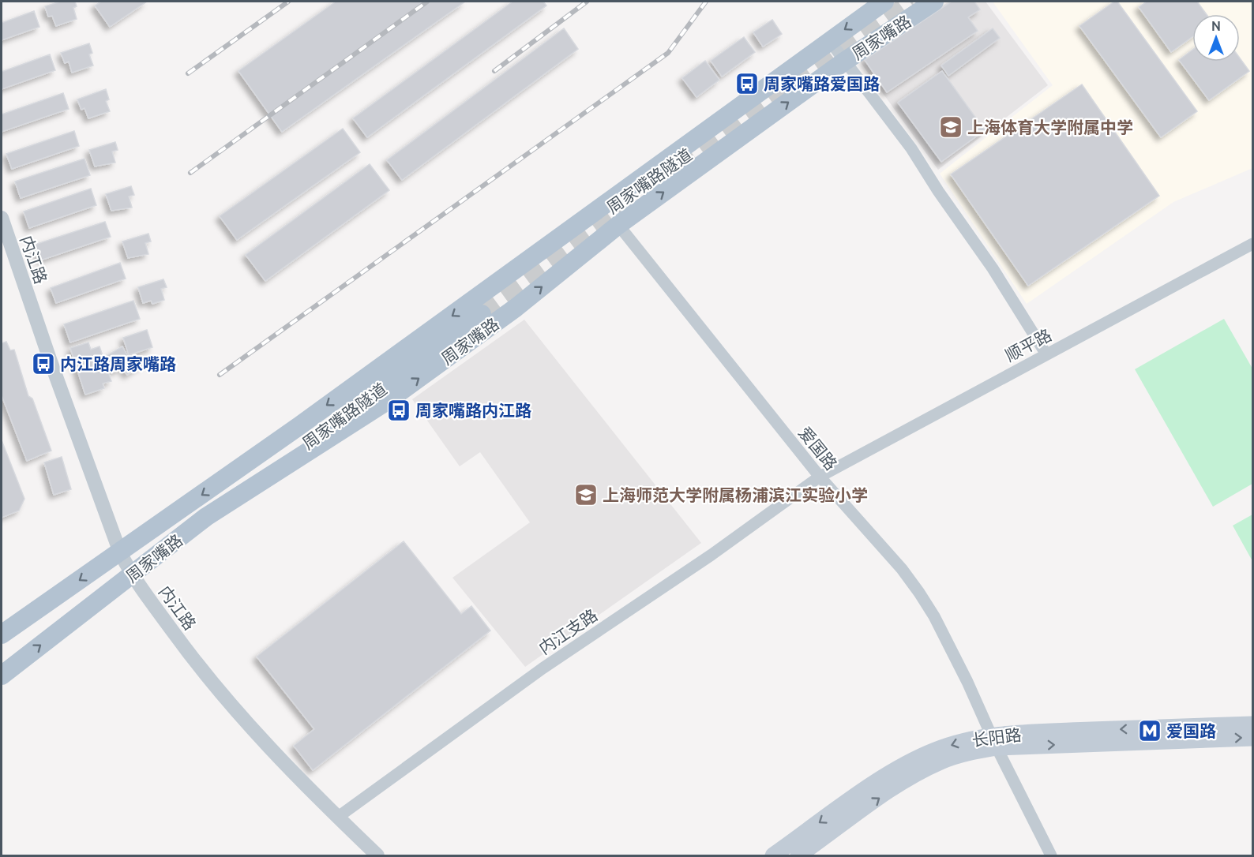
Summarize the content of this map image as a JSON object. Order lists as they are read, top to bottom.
{
  "streets": {
    "main road": ["周家嘴路", "周家嘴路隧道", "长阳路"],
    "street": [
      "内江路",
      "顺平路",
      "爱国路",
      "内江支路"
    ]
  },
  "crossings": [
    ["周家嘴路", "周家嘴路隧道"],
    ["周家嘴路", "内江路"],
    ["周家嘴路", "爱国路"],
    ["内江路", "内江支路"],
    ["顺平路", "爱国路"],
    ["顺平路", "内江支路"],
    ["爱国路", "内江支路"],
    ["爱国路", "长阳路"]
  ],
  "places": {
    "bus stop": ["周家嘴路爱国路", "内江路周家嘴路", "周家嘴路内江路"],
    "school or university": ["上海体育大学附属中学", "上海师范大学附属杨浦滨江实验小学"],
    "metro station": ["爱国路"]
  },
  "north": "top"
}
